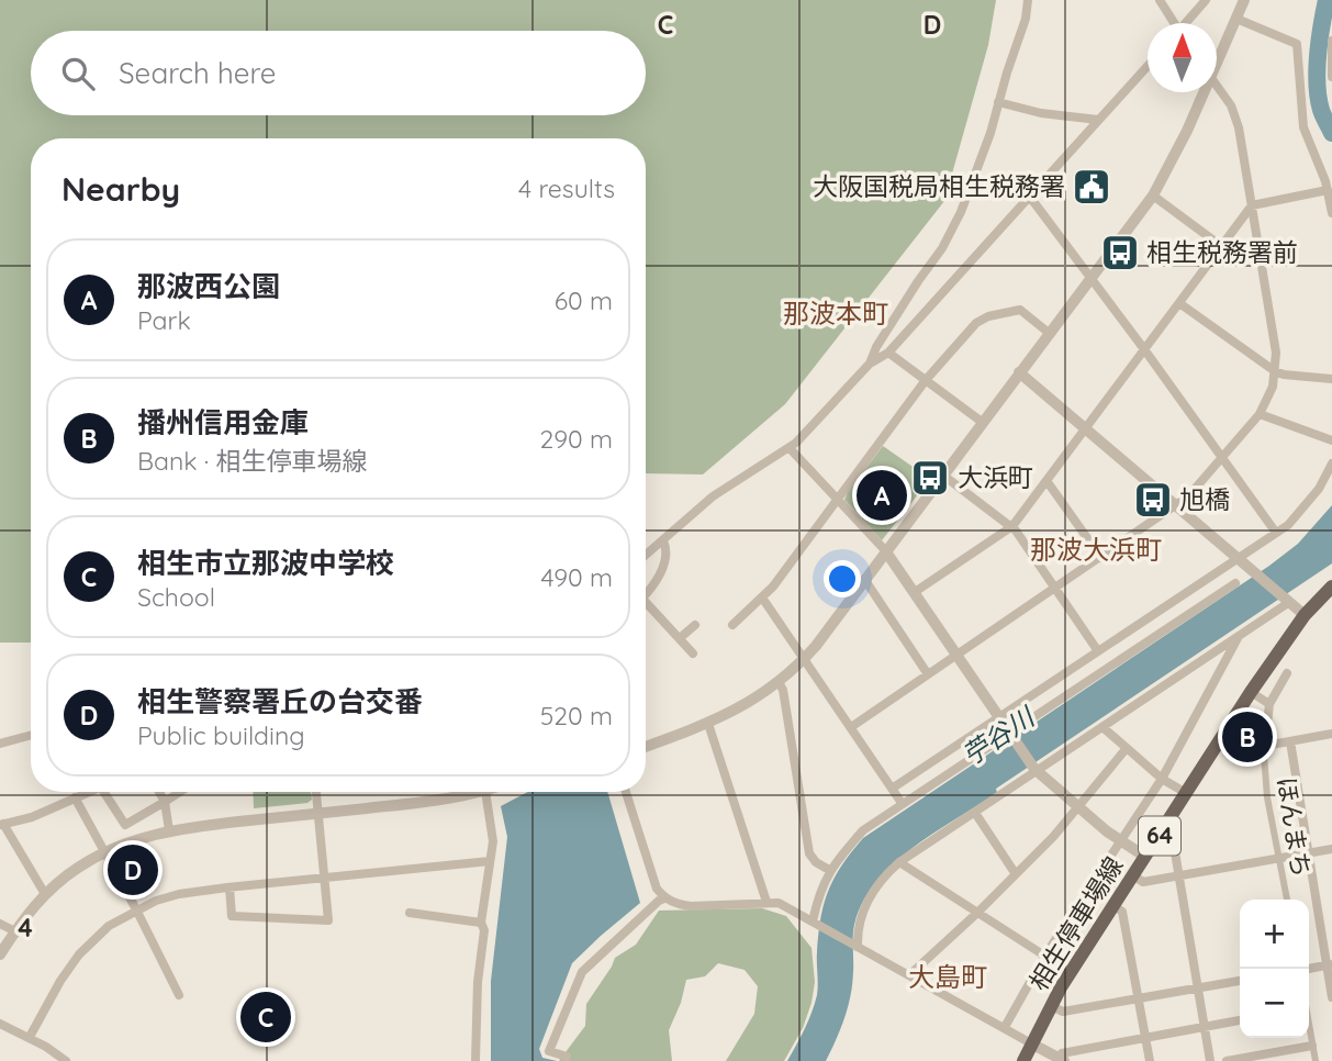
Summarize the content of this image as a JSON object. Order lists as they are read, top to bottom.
{
  "streets": {
    "main road": ["64", "相生停車場線"],
    "street": ["ほんまち"]
  },
  "districts": ["那波本町", "那波大浜町", "大島町"],
  "water": ["苧谷川"],
  "places": {
    "public building": ["大阪国税局相生税務署"],
    "bus stop": ["相生税務署前", "大浜町", "旭橋"]
  },
  "north": "top",
  "page": {
    "search": "Search here",
    "heading": ["Nearby", "4 results"],
    "list": [
      {
        "mark": "A",
        "name": "那波西公園",
        "note": "Park",
        "value": "60 m"
      },
      {
        "mark": "B",
        "name": "播州信用金庫",
        "note": "Bank · 相生停車場線",
        "value": "290 m"
      },
      {
        "mark": "C",
        "name": "相生市立那波中学校",
        "note": "School",
        "value": "490 m"
      },
      {
        "mark": "D",
        "name": "相生警察署丘の台交番",
        "note": "Public building",
        "value": "520 m"
      }
    ],
    "pins": [
      "A",
      "B",
      "D",
      "C"
    ],
    "map_buttons": ["+", "−"]
  },
  "grid": {
    "columns": ["C", "D"],
    "rows": ["4"]
  }
}
